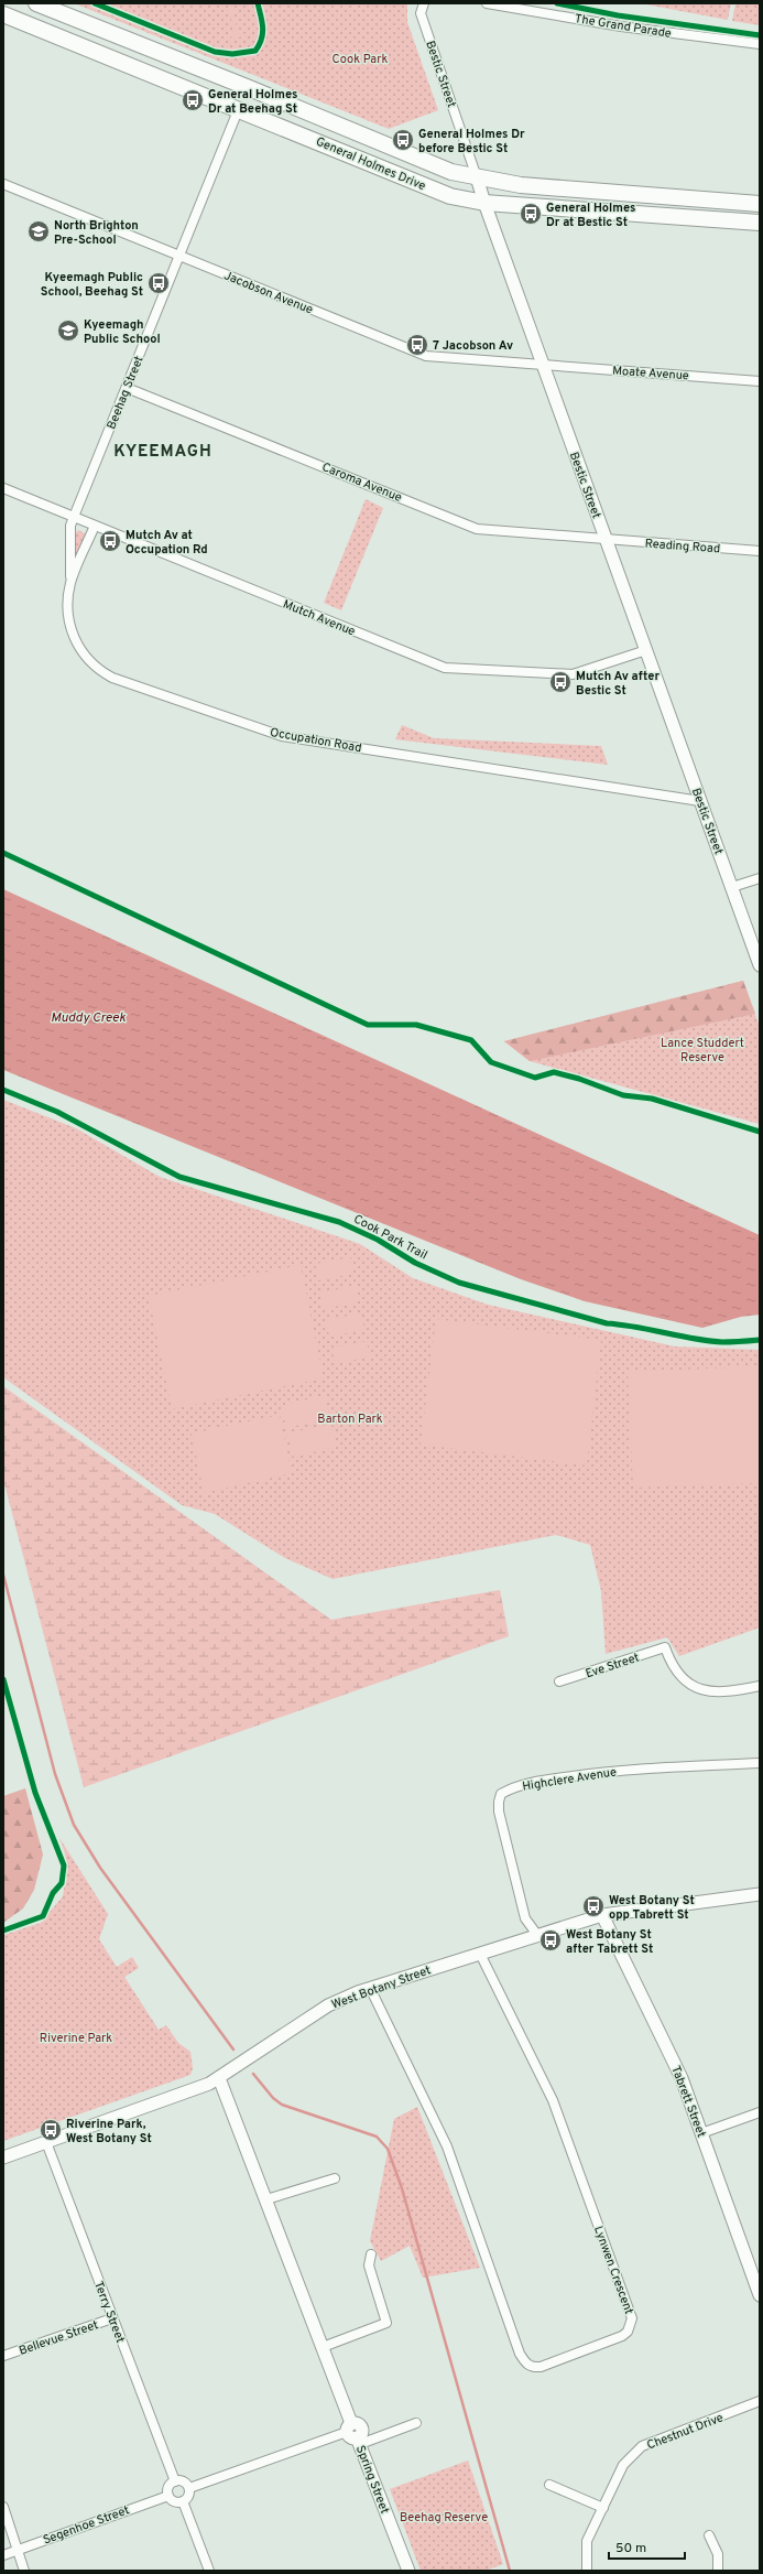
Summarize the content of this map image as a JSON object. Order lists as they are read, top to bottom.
{
  "streets": {
    "highway": ["General Holmes Drive"],
    "main road": [
      "Bestic Street",
      "West Botany Street",
      "Tabrett Street",
      "Spring Street"
    ],
    "street": [
      "The Grand Parade",
      "Jacobson Avenue",
      "Moate Avenue",
      "Beehag Street",
      "Caroma Avenue",
      "Reading Road",
      "Mutch Avenue",
      "Occupation Road",
      "Eve Street",
      "Highclere Avenue",
      "Lynwen Crescent",
      "Terry Street",
      "Bellevue Street",
      "Chestnut Drive",
      "Segenhoe Street"
    ],
    "cycle path": ["Cook Park Trail"]
  },
  "crossings": [
    ["Bestic Street", "General Holmes Drive"],
    ["Bestic Street", "Jacobson Avenue"],
    ["Bestic Street", "Moate Avenue"],
    ["Bestic Street", "Caroma Avenue"],
    ["Bestic Street", "Reading Road"],
    ["Bestic Street", "Mutch Avenue"],
    ["Bestic Street", "Occupation Road"],
    ["General Holmes Drive", "Beehag Street"],
    ["Jacobson Avenue", "Moate Avenue"],
    ["Jacobson Avenue", "Beehag Street"],
    ["Beehag Street", "Caroma Avenue"],
    ["Beehag Street", "Mutch Avenue"],
    ["Beehag Street", "Occupation Road"],
    ["Caroma Avenue", "Reading Road"],
    ["Mutch Avenue", "Occupation Road"],
    ["Highclere Avenue", "West Botany Street"],
    ["West Botany Street", "Tabrett Street"],
    ["West Botany Street", "Lynwen Crescent"],
    ["West Botany Street", "Terry Street"],
    ["West Botany Street", "Spring Street"],
    ["Terry Street", "Bellevue Street"],
    ["Terry Street", "Segenhoe Street"]
  ],
  "districts": ["KYEEMAGH"],
  "water": ["Muddy Creek"],
  "parks": [
    "Cook Park",
    "Lance Studdert Reserve",
    "Barton Park",
    "Riverine Park",
    "Beehag Reserve"
  ],
  "places": {
    "bus stop": [
      "General Holmes Dr at Beehag St",
      "General Holmes Dr before Bestic St",
      "General Holmes Dr at Bestic St",
      "Kyeemagh Public School, Beehag St",
      "7 Jacobson Av",
      "Mutch Av at Occupation Rd",
      "Mutch Av after Bestic St",
      "West Botany St opp Tabrett St",
      "West Botany St after Tabrett St",
      "Riverine Park, West Botany St"
    ],
    "school or university": ["North Brighton Pre-School", "Kyeemagh Public School"]
  },
  "scale_bar": "50 m"
}
